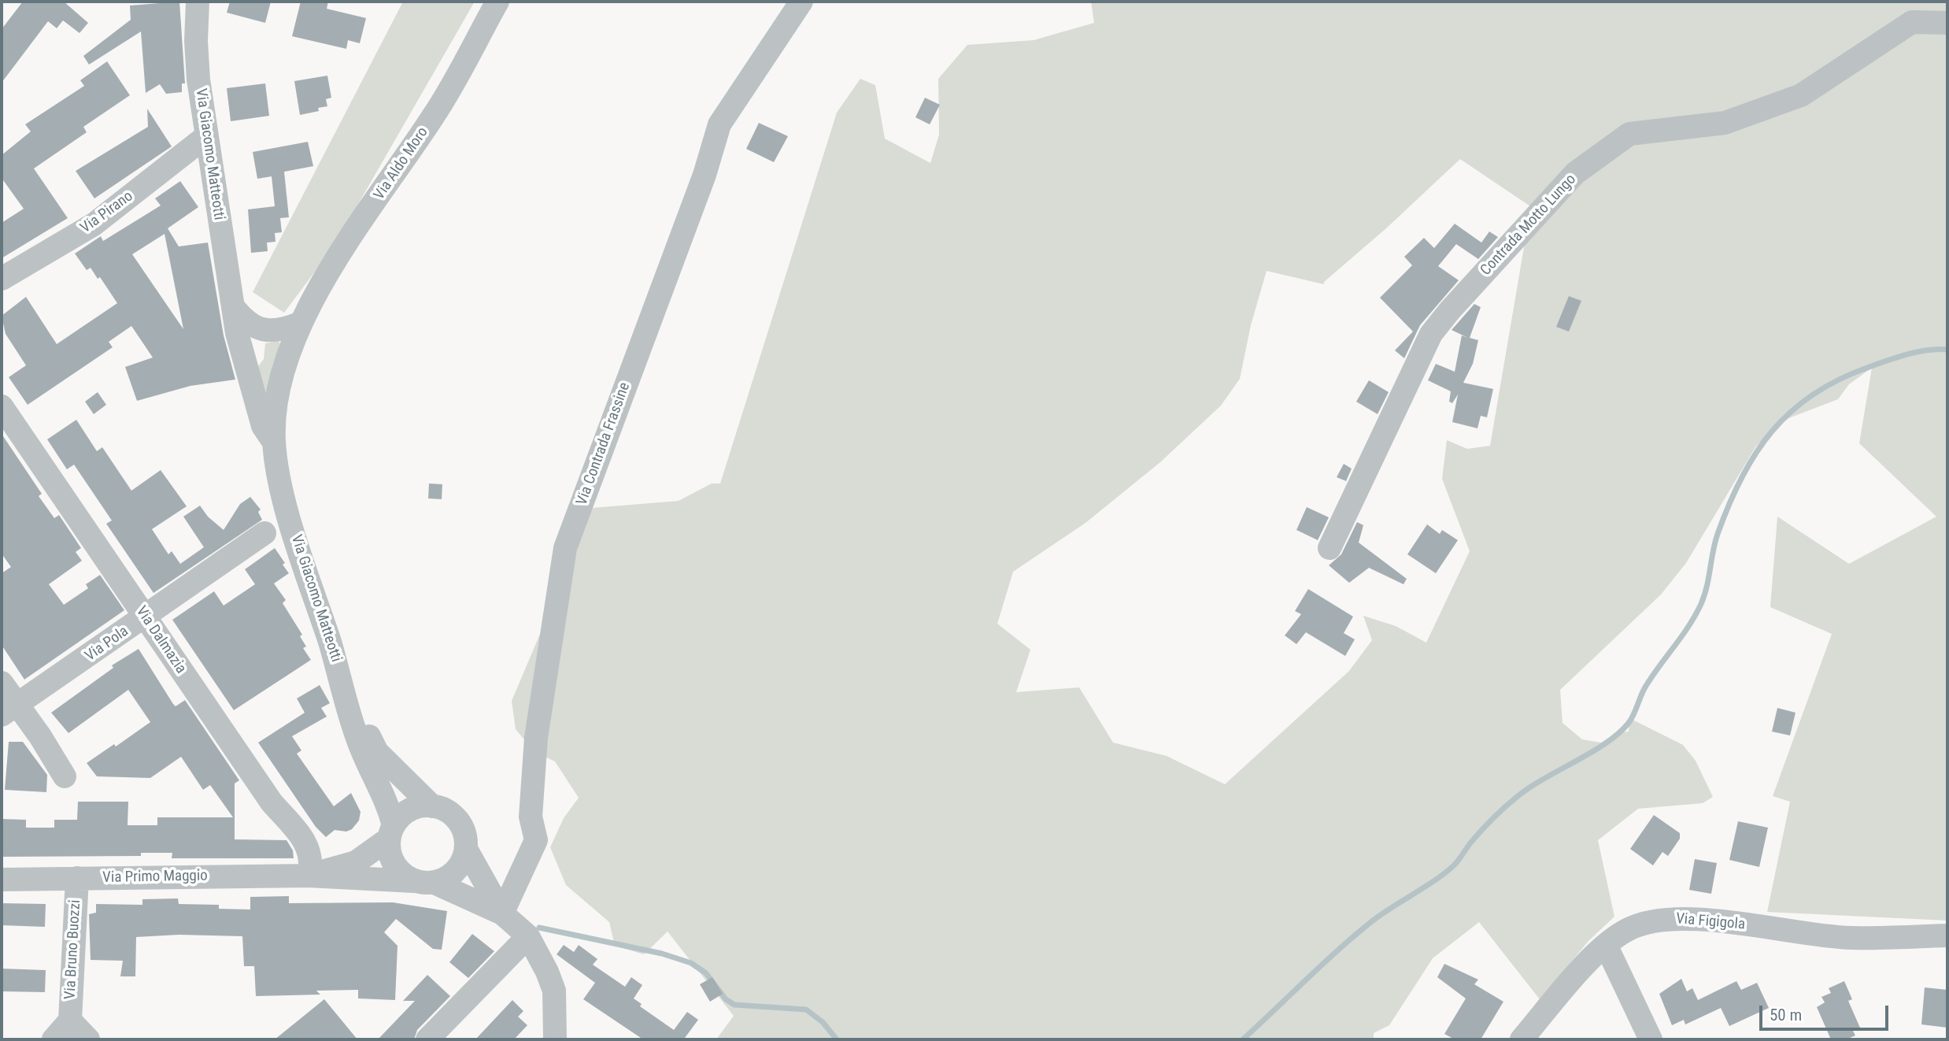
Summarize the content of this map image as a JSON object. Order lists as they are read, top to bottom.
{
  "streets": {
    "street": [
      "Via Giacomo Matteotti",
      "Via Aldo Moro",
      "Via Pirano",
      "Contrada Motto Lungo",
      "Via Contrada Frassine",
      "Via Dalmazia",
      "Via Pola",
      "Via Primo Maggio",
      "Via Figigola",
      "Via Bruno Buozzi"
    ]
  },
  "crossings": [
    ["Via Giacomo Matteotti", "Via Aldo Moro"],
    ["Via Giacomo Matteotti", "Via Pirano"],
    ["Via Giacomo Matteotti", "Via Primo Maggio"],
    ["Via Dalmazia", "Via Pola"],
    ["Via Dalmazia", "Via Primo Maggio"],
    ["Via Primo Maggio", "Via Bruno Buozzi"]
  ],
  "scale_bar": "50 m"
}
